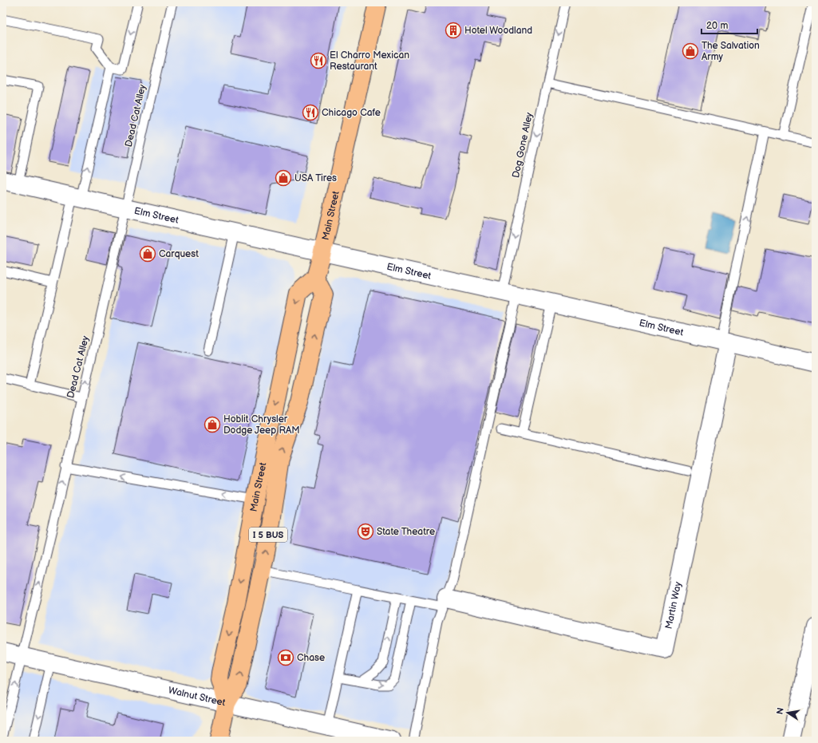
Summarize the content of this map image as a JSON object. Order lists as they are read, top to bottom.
{
  "streets": {
    "main road": ["Main Street", "I 5 BUS"],
    "street": ["Elm Street", "Martin Way", "Walnut Street"],
    "lane": ["Dead Cat Alley", "Dog Gone Alley"]
  },
  "crossings": [
    ["Dead Cat Alley", "Elm Street"],
    ["Dead Cat Alley", "Walnut Street"],
    ["Dog Gone Alley", "Elm Street"],
    ["Dog Gone Alley", "Martin Way"],
    ["Elm Street", "Main Street"],
    ["Elm Street", "Martin Way"],
    ["Main Street", "Walnut Street"]
  ],
  "one_way": ["Dog Gone Alley"],
  "places": {
    "building": ["Hotel Woodland"],
    "shop": [
      "The Salvation Army",
      "USA Tires",
      "Carquest",
      "Hoblit Chrysler Dodge Jeep RAM"
    ],
    "restaurant": ["El Charro Mexican Restaurant", "Chicago Cafe"],
    "theatre": ["State Theatre"],
    "bank": ["Chase"]
  },
  "scale_bar": "20 m",
  "north": "left"
}
